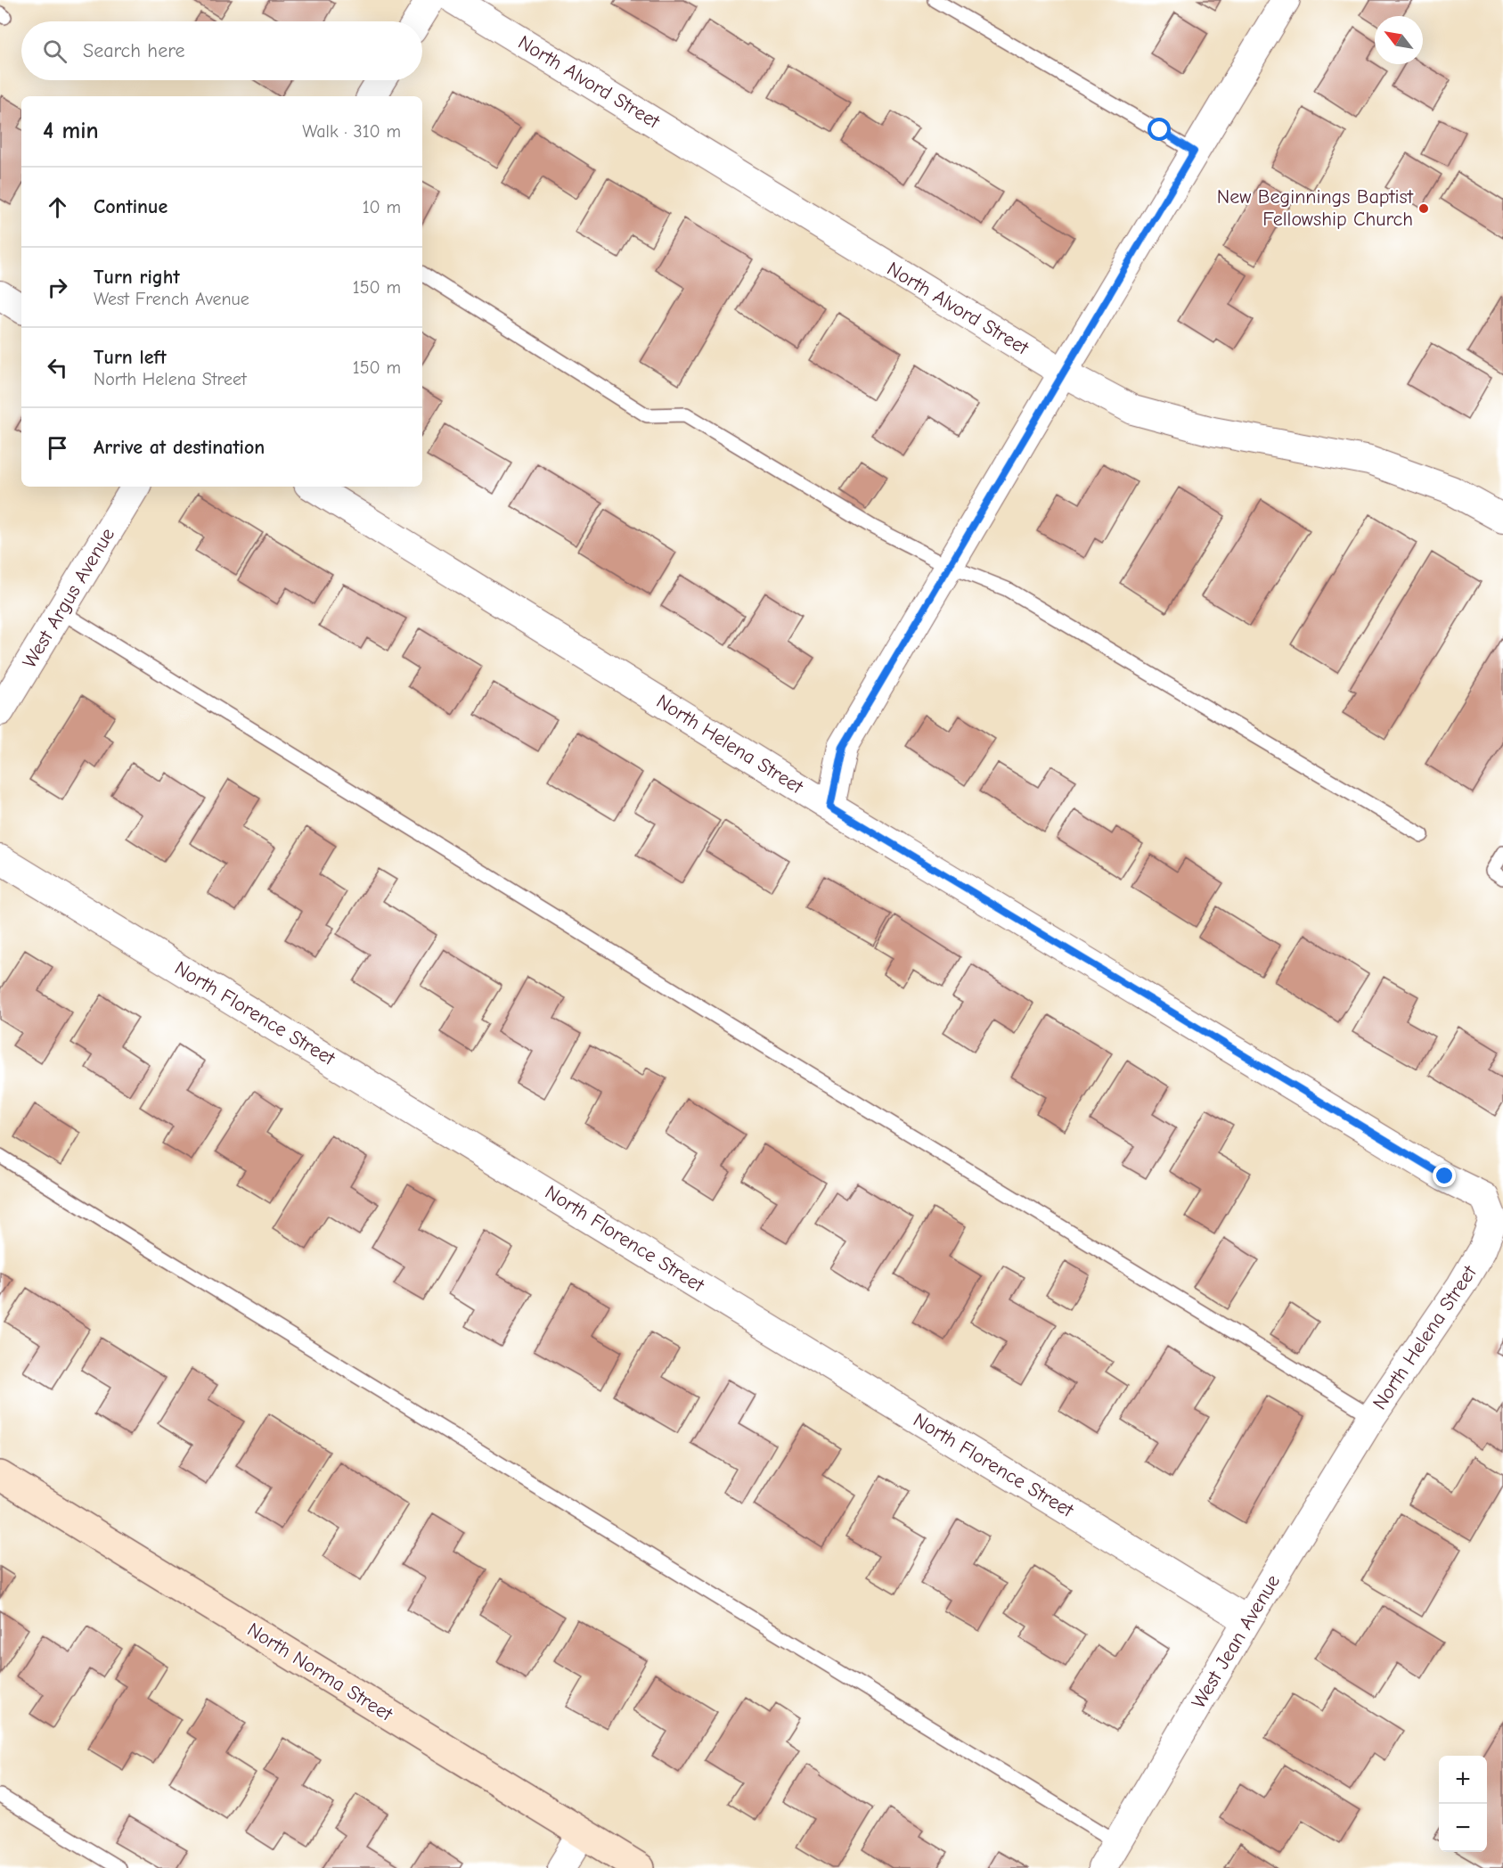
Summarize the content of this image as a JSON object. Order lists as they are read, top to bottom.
{
  "streets": {
    "main road": ["North Norma Street"],
    "street": [
      "North Alvord Street",
      "West Argus Avenue",
      "North Helena Street",
      "North Florence Street",
      "West Jean Avenue"
    ]
  },
  "crossings": [
    ["North Helena Street", "West Jean Avenue"],
    ["North Florence Street", "West Jean Avenue"]
  ],
  "places": ["New Beginnings Baptist Fellowship Church"],
  "north": "top left",
  "page": {
    "search": "Search here",
    "heading": ["4 min", "Walk · 310 m"],
    "list": [
      ["Continue", "10 m"],
      ["Turn right", "West French Avenue", "150 m"],
      ["Turn left", "North Helena Street", "150 m"],
      "Arrive at destination"
    ],
    "map_buttons": ["+", "−"]
  }
}
